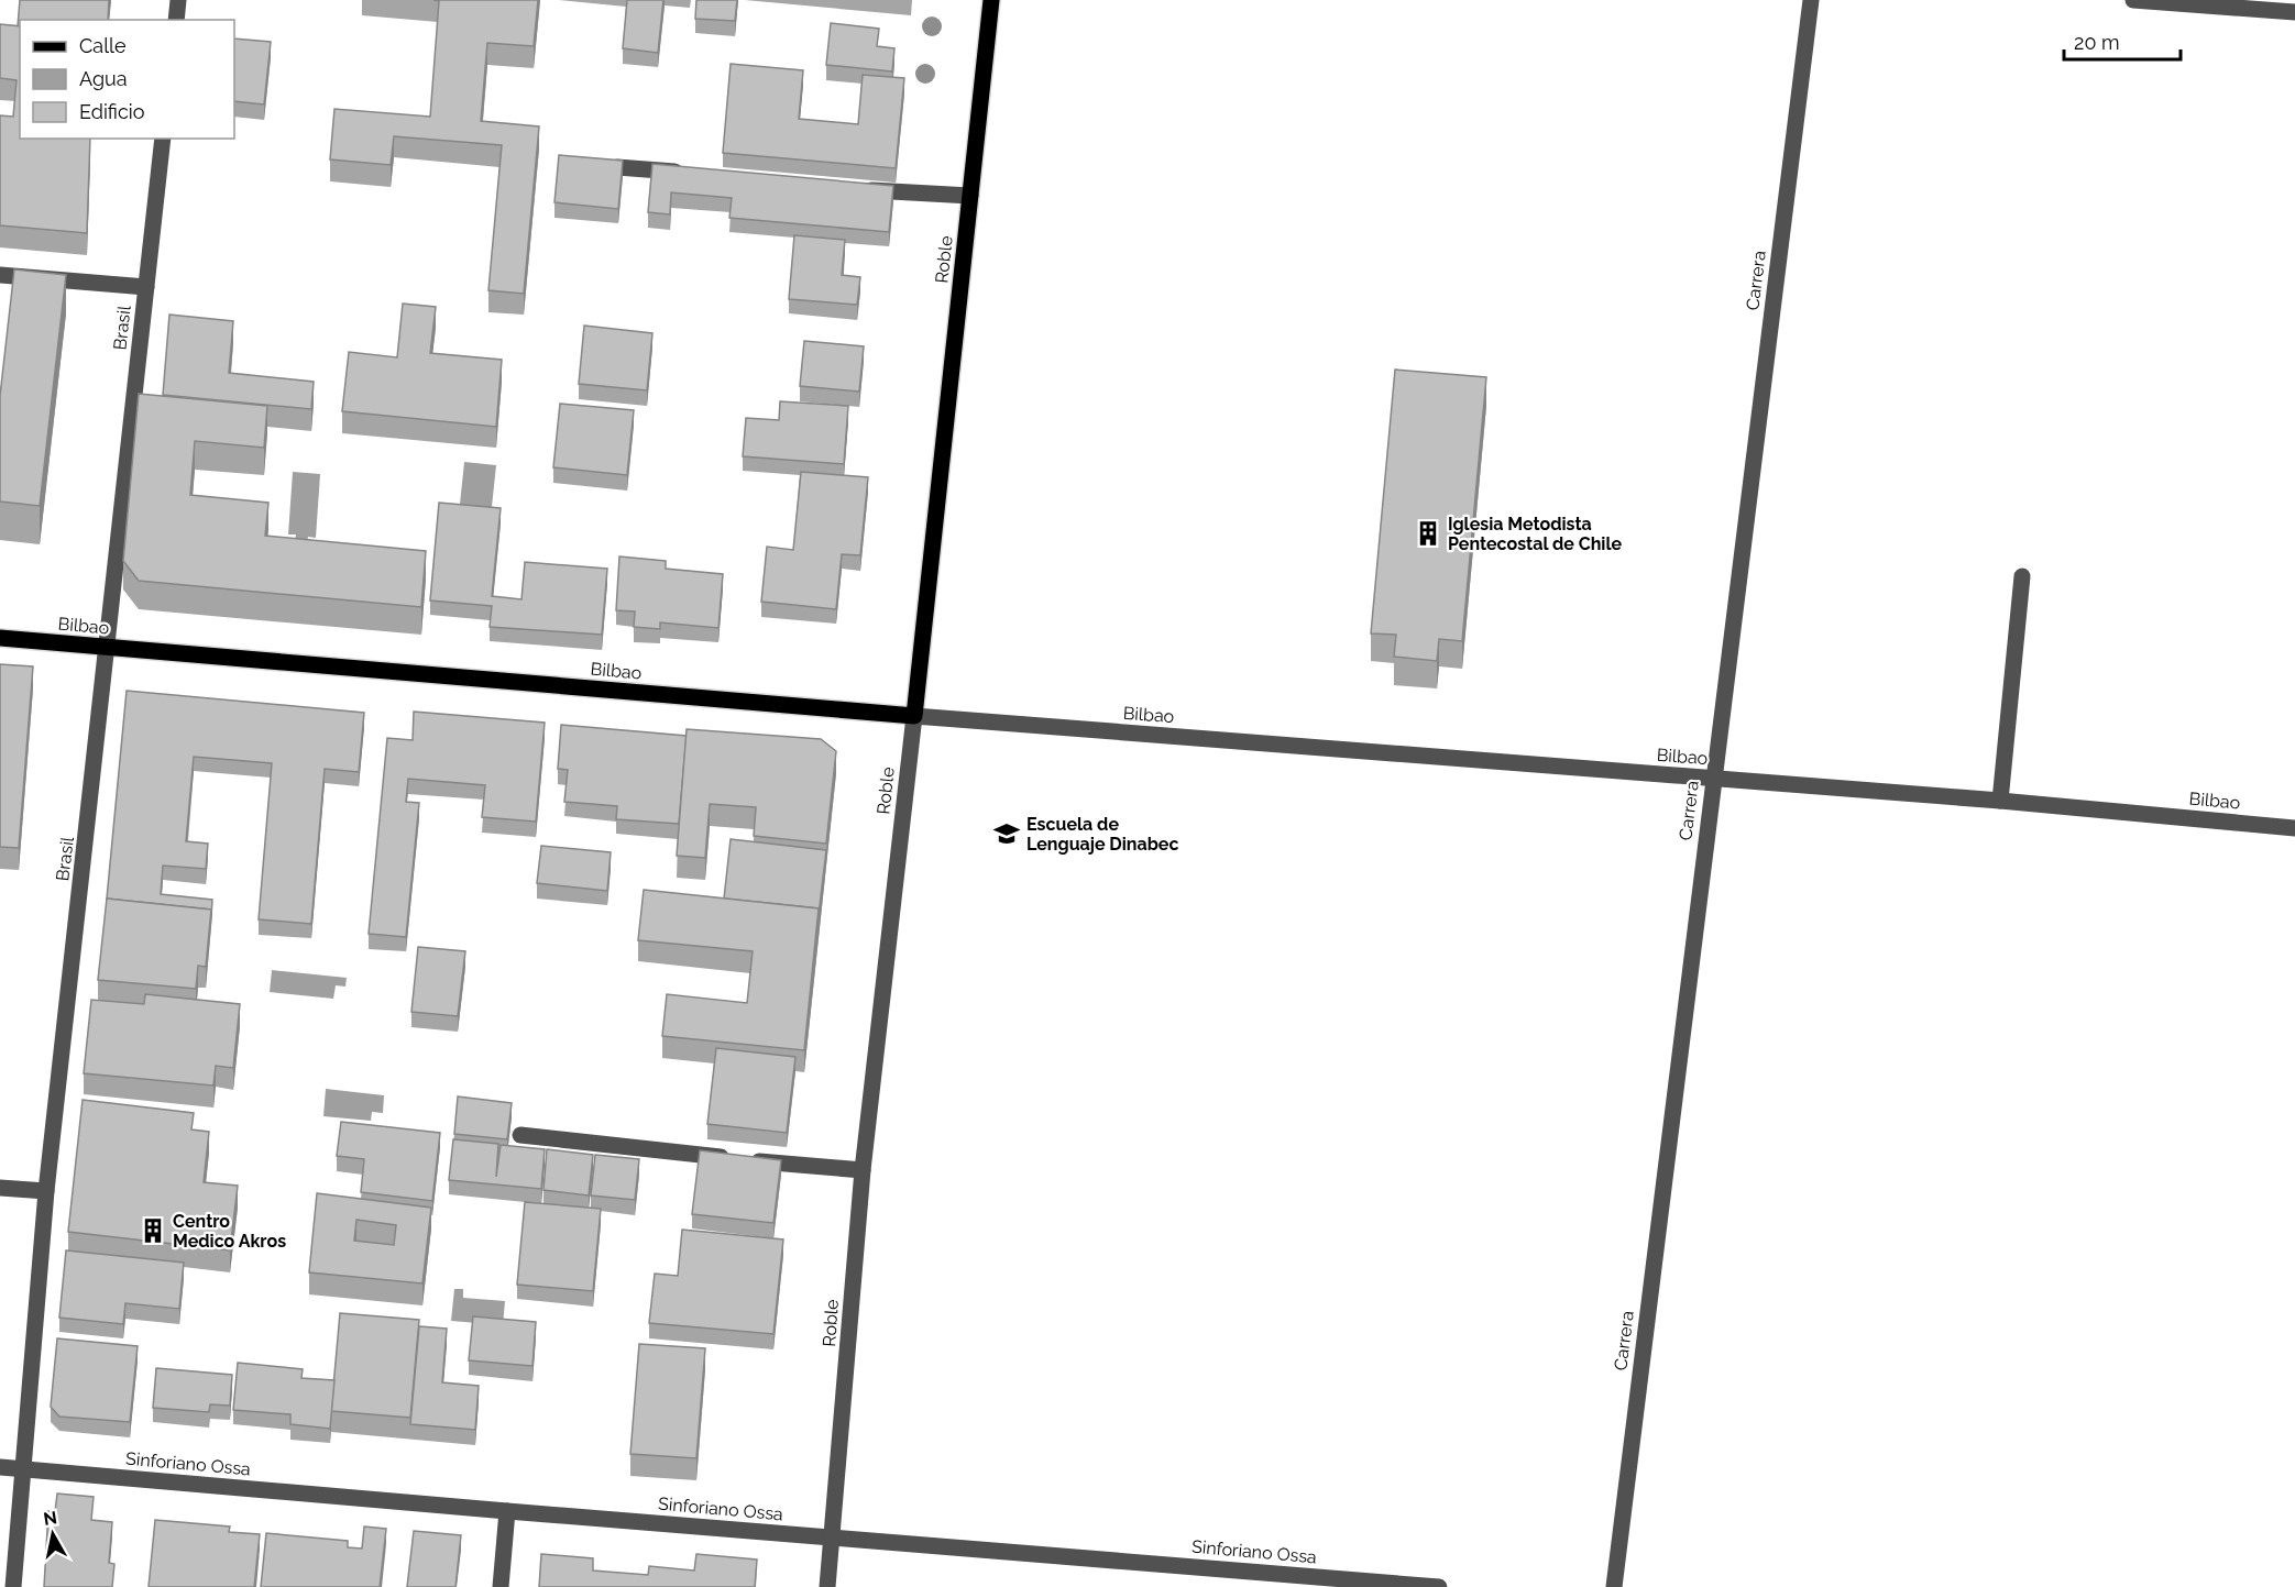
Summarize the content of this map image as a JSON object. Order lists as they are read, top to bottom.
{
  "streets": {
    "main road": ["Roble", "Bilbao"],
    "street": ["Carrera", "Brasil", "Sinforiano Ossa"]
  },
  "crossings": [
    ["Roble", "Bilbao"],
    ["Roble", "Sinforiano Ossa"],
    ["Carrera", "Bilbao"],
    ["Brasil", "Bilbao"],
    ["Brasil", "Sinforiano Ossa"]
  ],
  "places": {
    "building": ["Iglesia Metodista Pentecostal de Chile", "Centro Medico Akros"],
    "school or university": ["Escuela de Lenguaje Dinabec"]
  },
  "legend": ["Calle", "Agua", "Edificio"],
  "scale_bar": "20 m",
  "north": "top"
}
